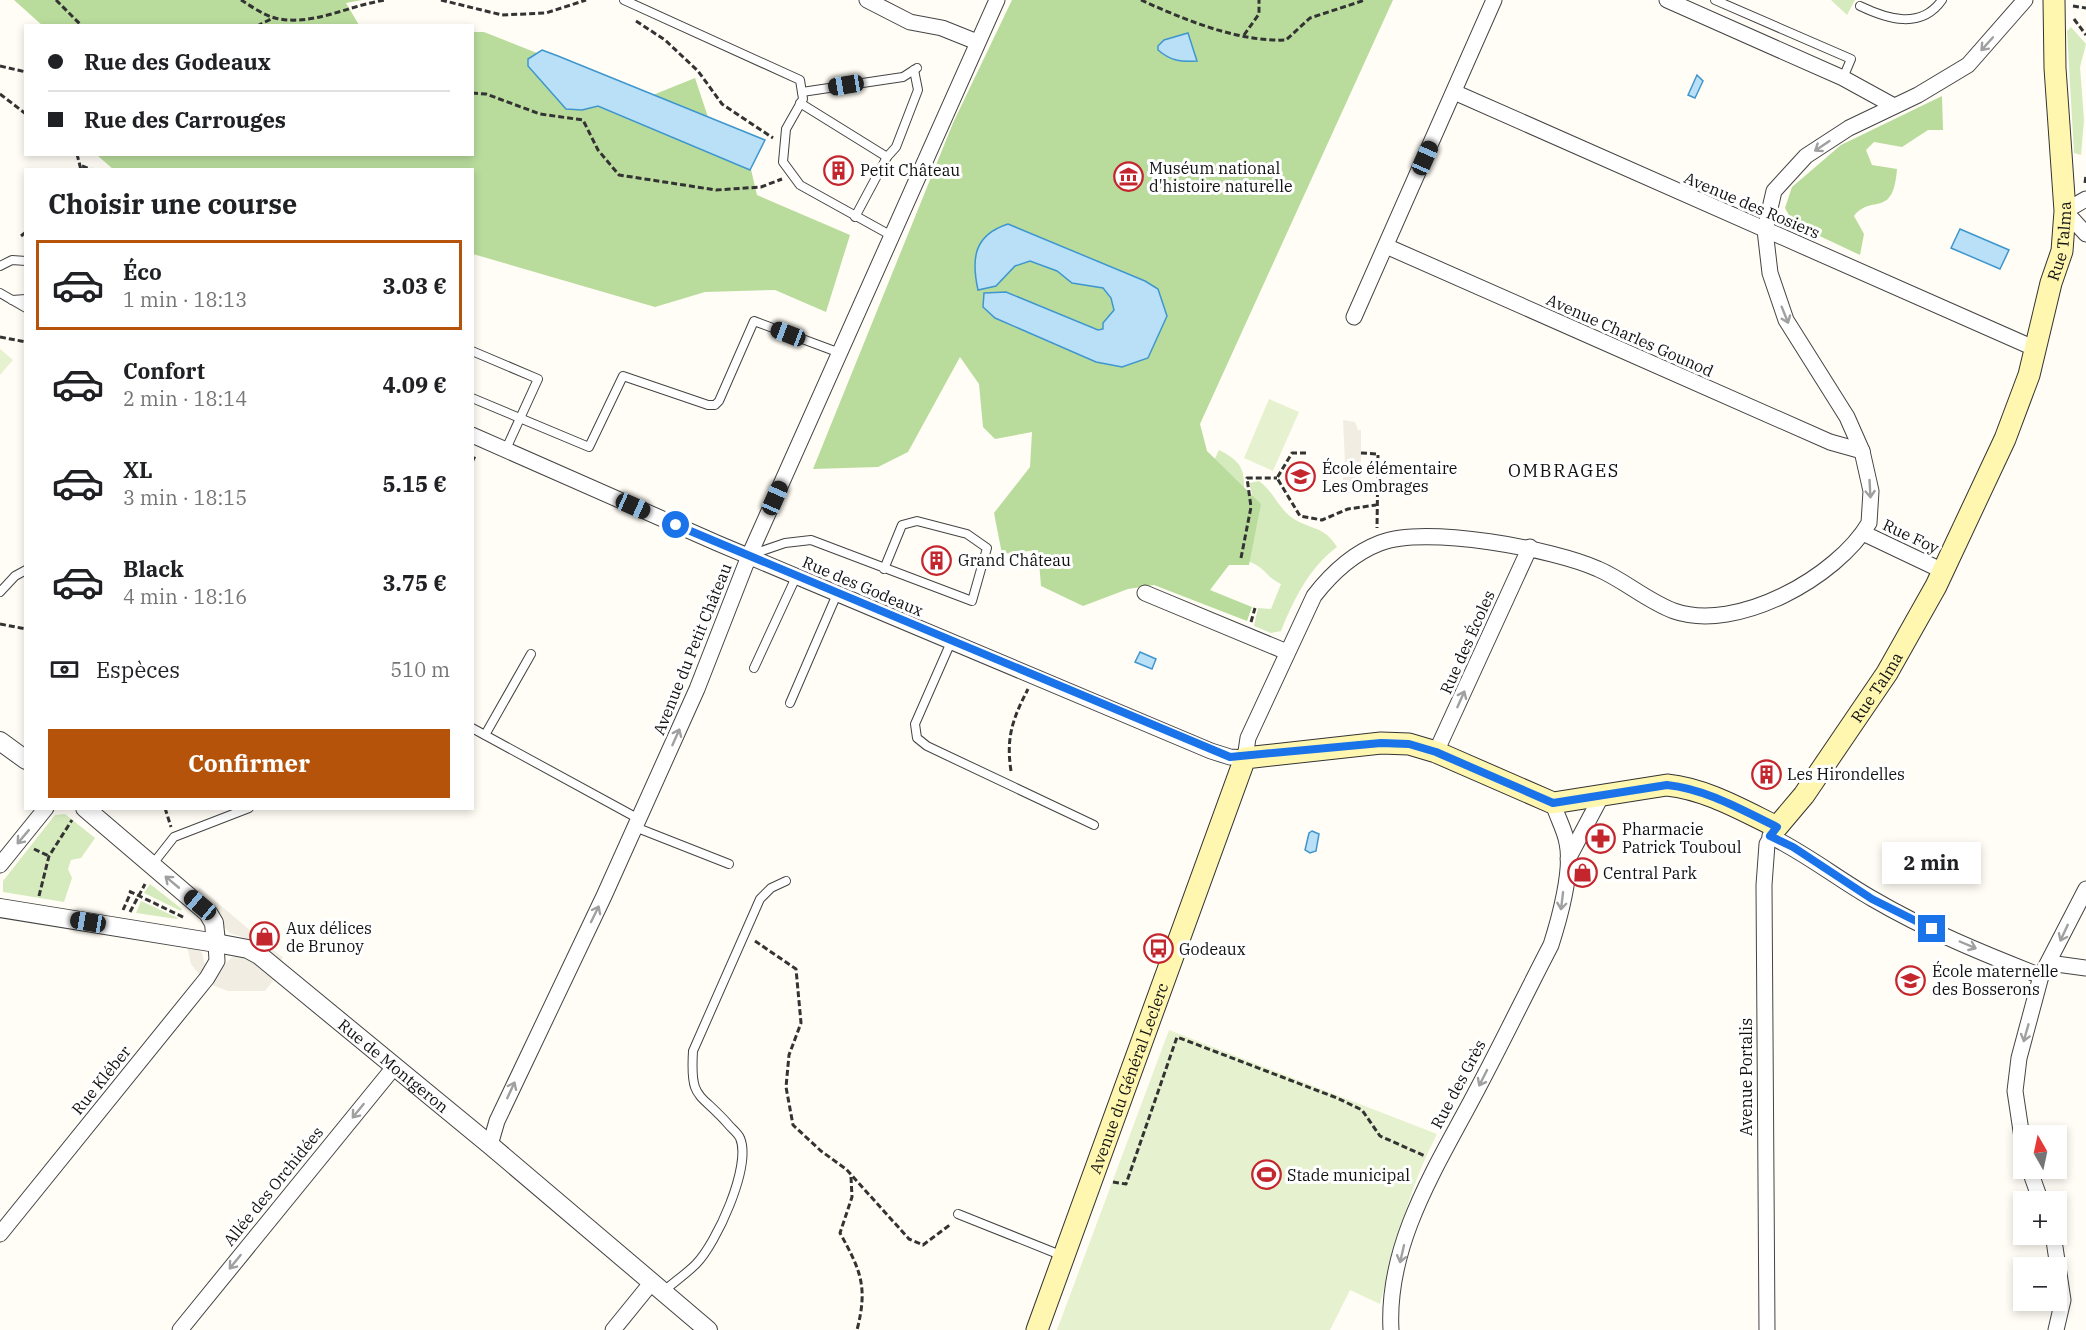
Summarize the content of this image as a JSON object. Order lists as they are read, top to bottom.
{
  "streets": {
    "main road": ["Rue Talma", "Avenue du Général Leclerc"],
    "street": [
      "Avenue des Rosiers",
      "Avenue Charles Gounod",
      "Rue Foy",
      "Rue des Godeaux",
      "Rue des Écoles",
      "Avenue du Petit Château",
      "Rue de Montgeron",
      "Avenue Portalis",
      "Rue Kléber",
      "Rue des Grès",
      "Allée des Orchidées"
    ]
  },
  "crossings": [
    ["Avenue des Rosiers", "Rue Talma"],
    ["Rue Talma", "Rue Foy"],
    ["Rue Talma", "Avenue Portalis"],
    ["Rue des Godeaux", "Avenue du Petit Château"],
    ["Rue des Godeaux", "Avenue du Général Leclerc"],
    ["Avenue du Petit Château", "Rue de Montgeron"],
    ["Rue de Montgeron", "Rue Kléber"],
    ["Rue de Montgeron", "Allée des Orchidées"]
  ],
  "one_way": [
    "Rue des Écoles",
    "Avenue du Petit Château",
    "Rue des Grès",
    "Allée des Orchidées"
  ],
  "districts": ["OMBRAGES"],
  "places": {
    "building": ["Petit Château", "Grand Château", "Les Hirondelles"],
    "museum": ["Muséum national d'histoire naturelle"],
    "school or university": ["École élémentaire Les Ombrages", "École maternelle des Bosserons"],
    "pharmacy": ["Pharmacie Patrick Touboul"],
    "shop": ["Central Park", "Aux délices de Brunoy"],
    "bus stop": ["Godeaux"],
    "sports": ["Stade municipal"]
  },
  "north": "top",
  "page": {
    "banner": ["Rue des Godeaux", "Rue des Carrouges"],
    "heading": "Choisir une course",
    "list": [
      {
        "name": "Éco",
        "note": "1 min · 18:13",
        "value": "3.03 €"
      },
      {
        "name": "Confort",
        "note": "2 min · 18:14",
        "value": "4.09 €"
      },
      {
        "name": "XL",
        "note": "3 min · 18:15",
        "value": "5.15 €"
      },
      {
        "name": "Black",
        "note": "4 min · 18:16",
        "value": "3.75 €"
      }
    ],
    "pay": ["Espèces", "510 m"],
    "buttons": "Confirmer",
    "bubble": "2 min",
    "map_buttons": ["+", "−"]
  }
}
